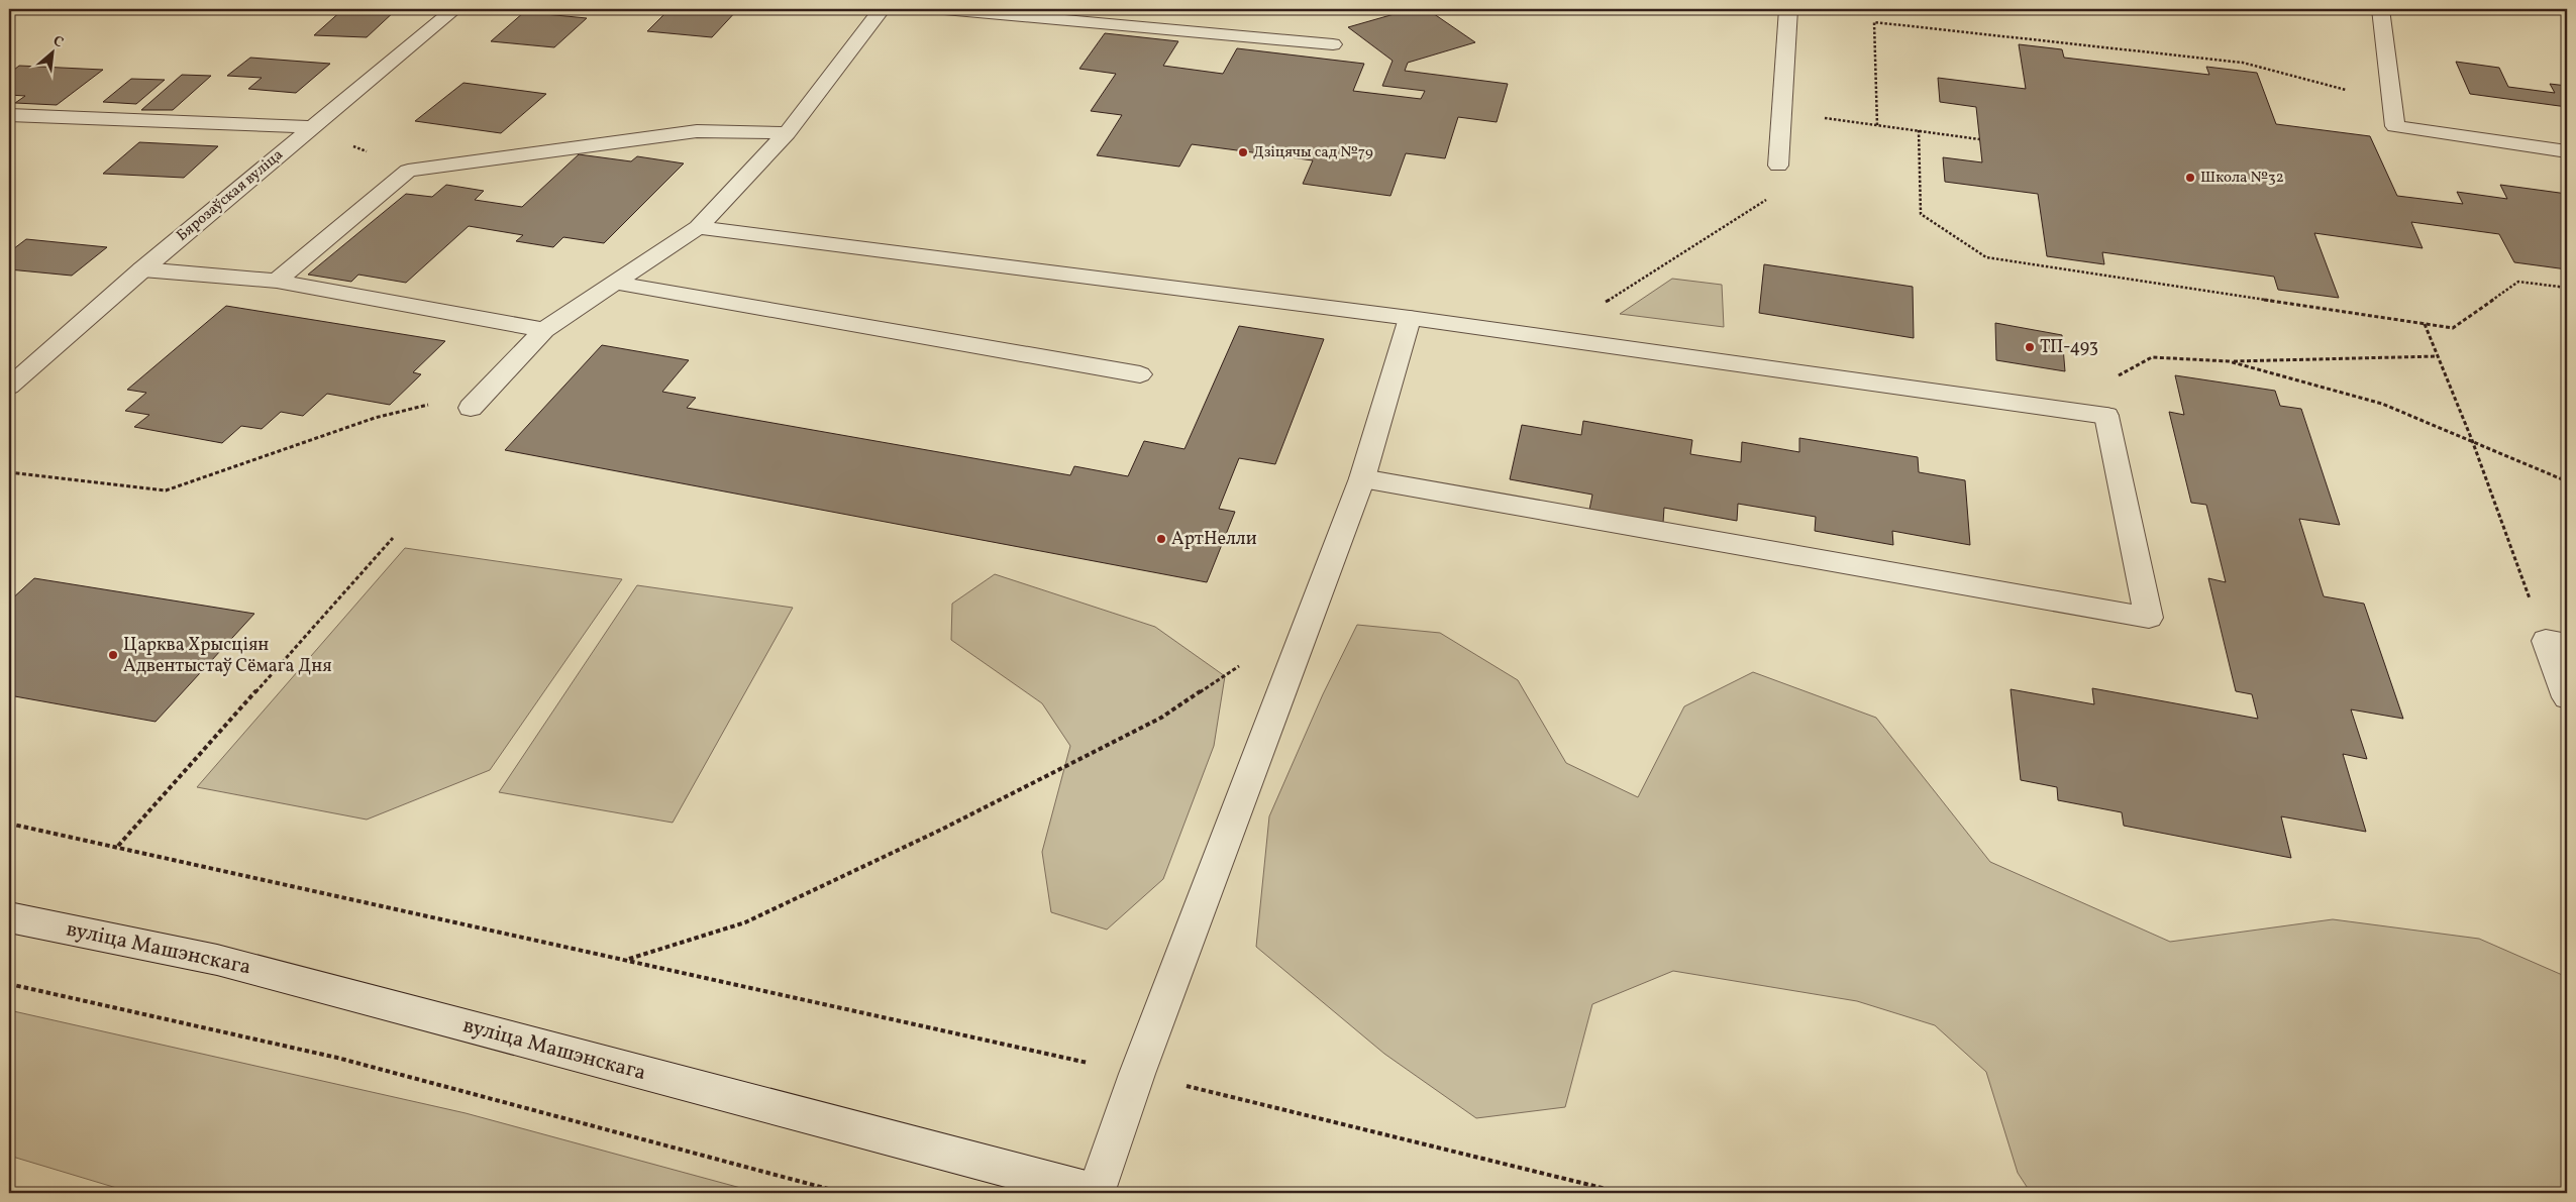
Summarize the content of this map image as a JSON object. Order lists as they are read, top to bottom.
{
  "streets": {
    "street": ["Бярозаўская вуліца", "вуліца Машэнскага"]
  },
  "places": [
    "Дзіцячы сад №79",
    "Школа №32",
    "ТП-493",
    "АртНелли",
    "Царква Хрысціян Адвентыстаў Сёмага Дня"
  ],
  "north": "top right"
}
